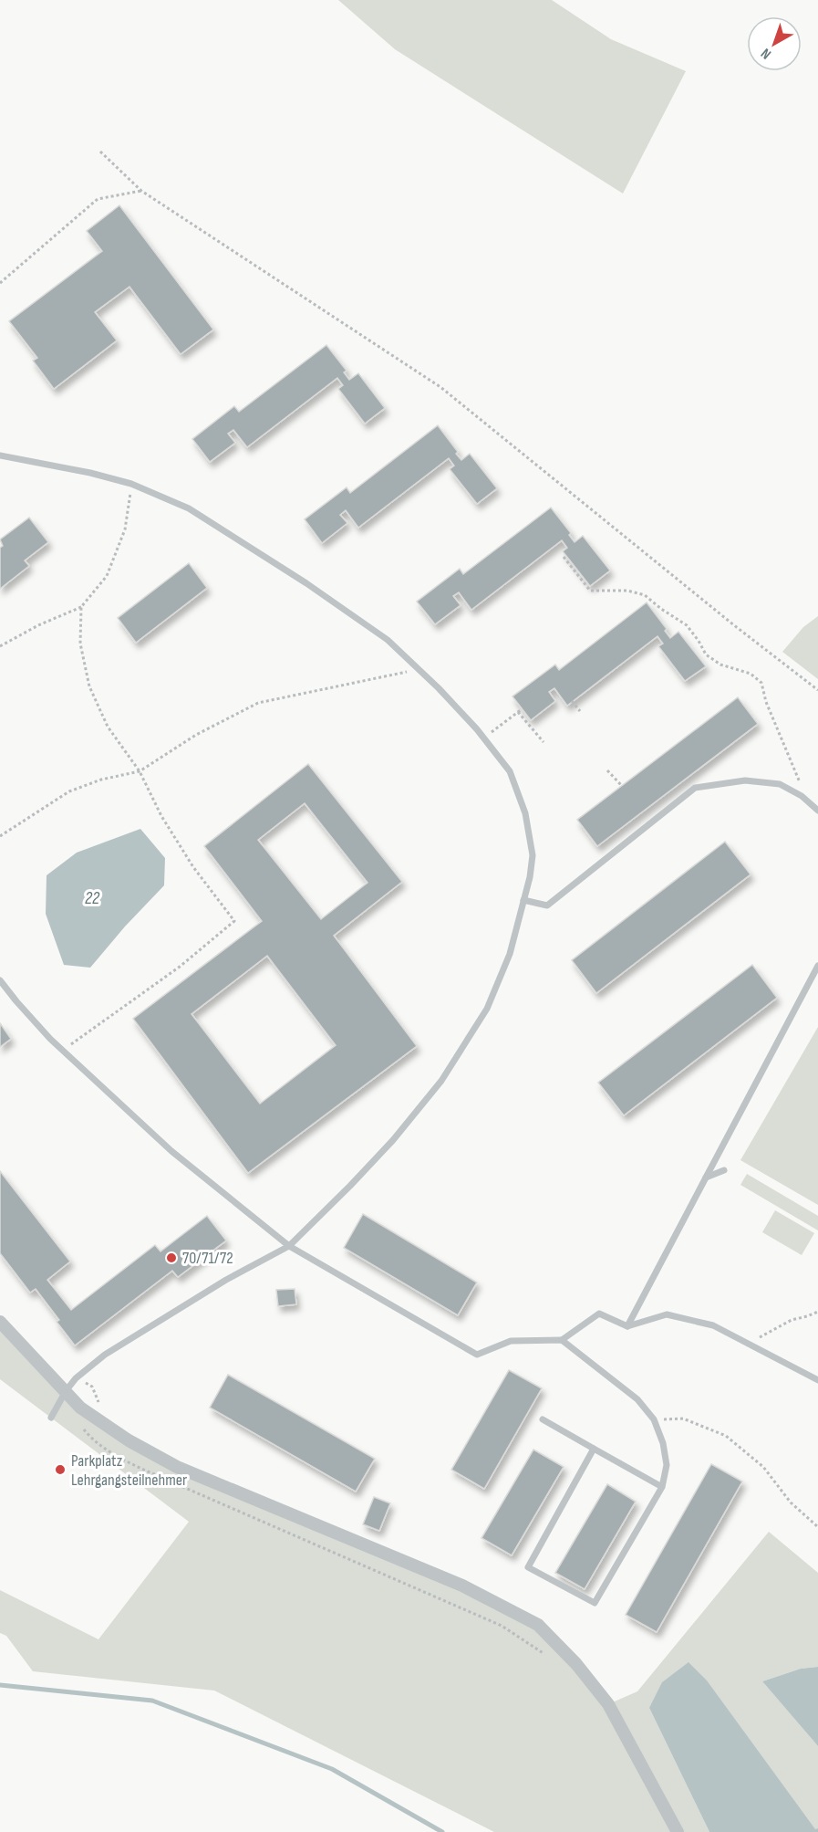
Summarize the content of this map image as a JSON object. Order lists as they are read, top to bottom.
{
  "water": ["22"],
  "places": ["70/71/72", "Parkplatz Lehrgangsteilnehmer"],
  "north": "bottom left"
}
